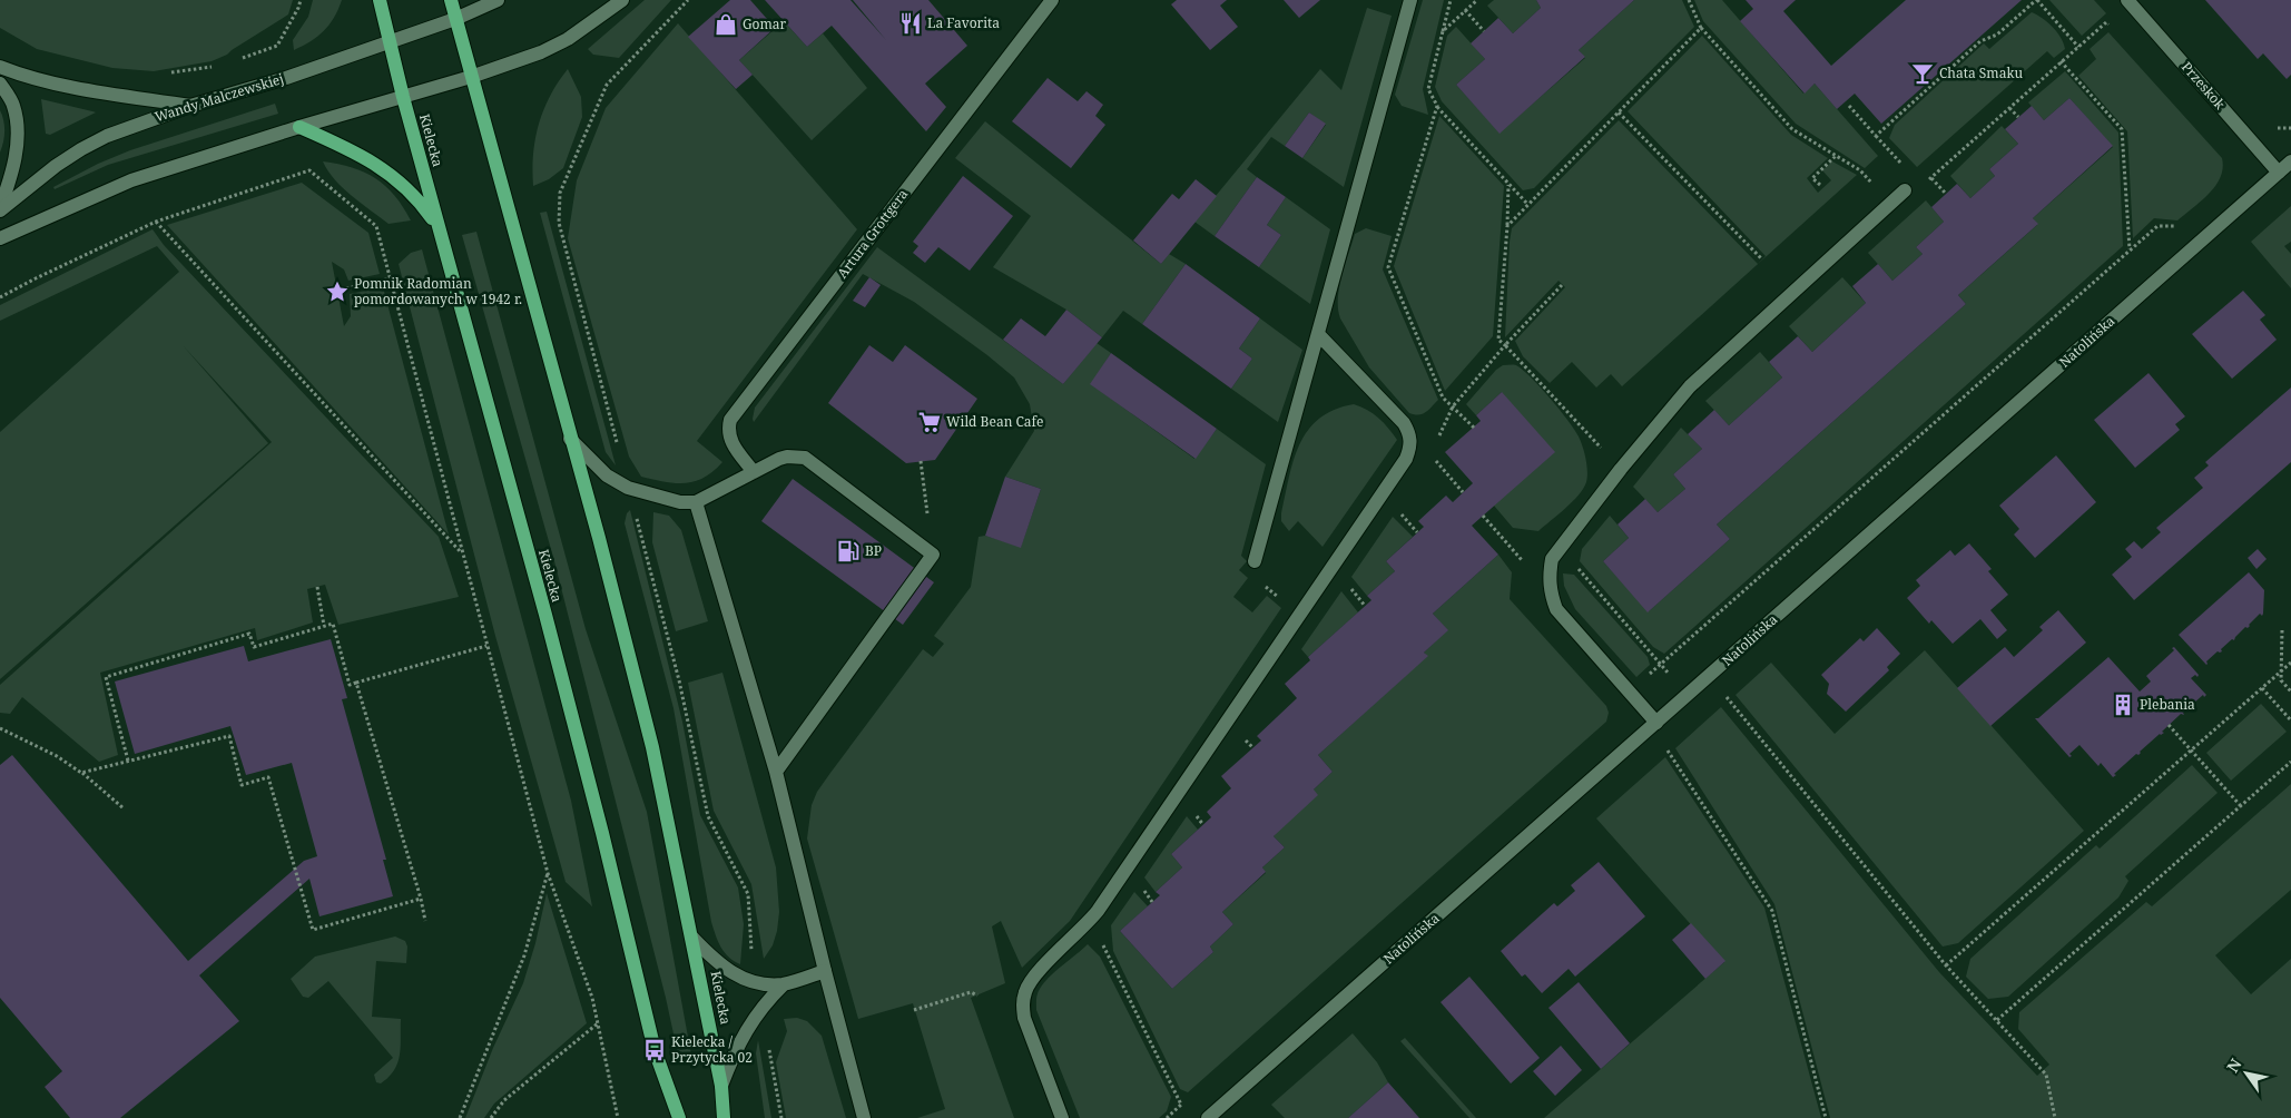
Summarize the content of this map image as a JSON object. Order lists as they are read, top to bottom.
{
  "streets": {
    "main road": ["Kielecka"],
    "street": [
      "Przeskok",
      "Wandy Malczewskiej",
      "Artura Grottgera",
      "Natolińska"
    ]
  },
  "crossings": [
    ["Przeskok", "Natolińska"],
    ["Wandy Malczewskiej", "Kielecka"]
  ],
  "places": {
    "restaurant": ["La Favorita"],
    "shop": ["Gomar"],
    "bar": ["Chata Smaku"],
    "place": ["Pomnik Radomian pomordowanych w 1942 r."],
    "supermarket": ["Wild Bean Cafe"],
    "fuel station": ["BP"],
    "building": ["Plebania"],
    "bus stop": ["Kielecka / Przytycka 02"]
  },
  "north": "top left"
}
